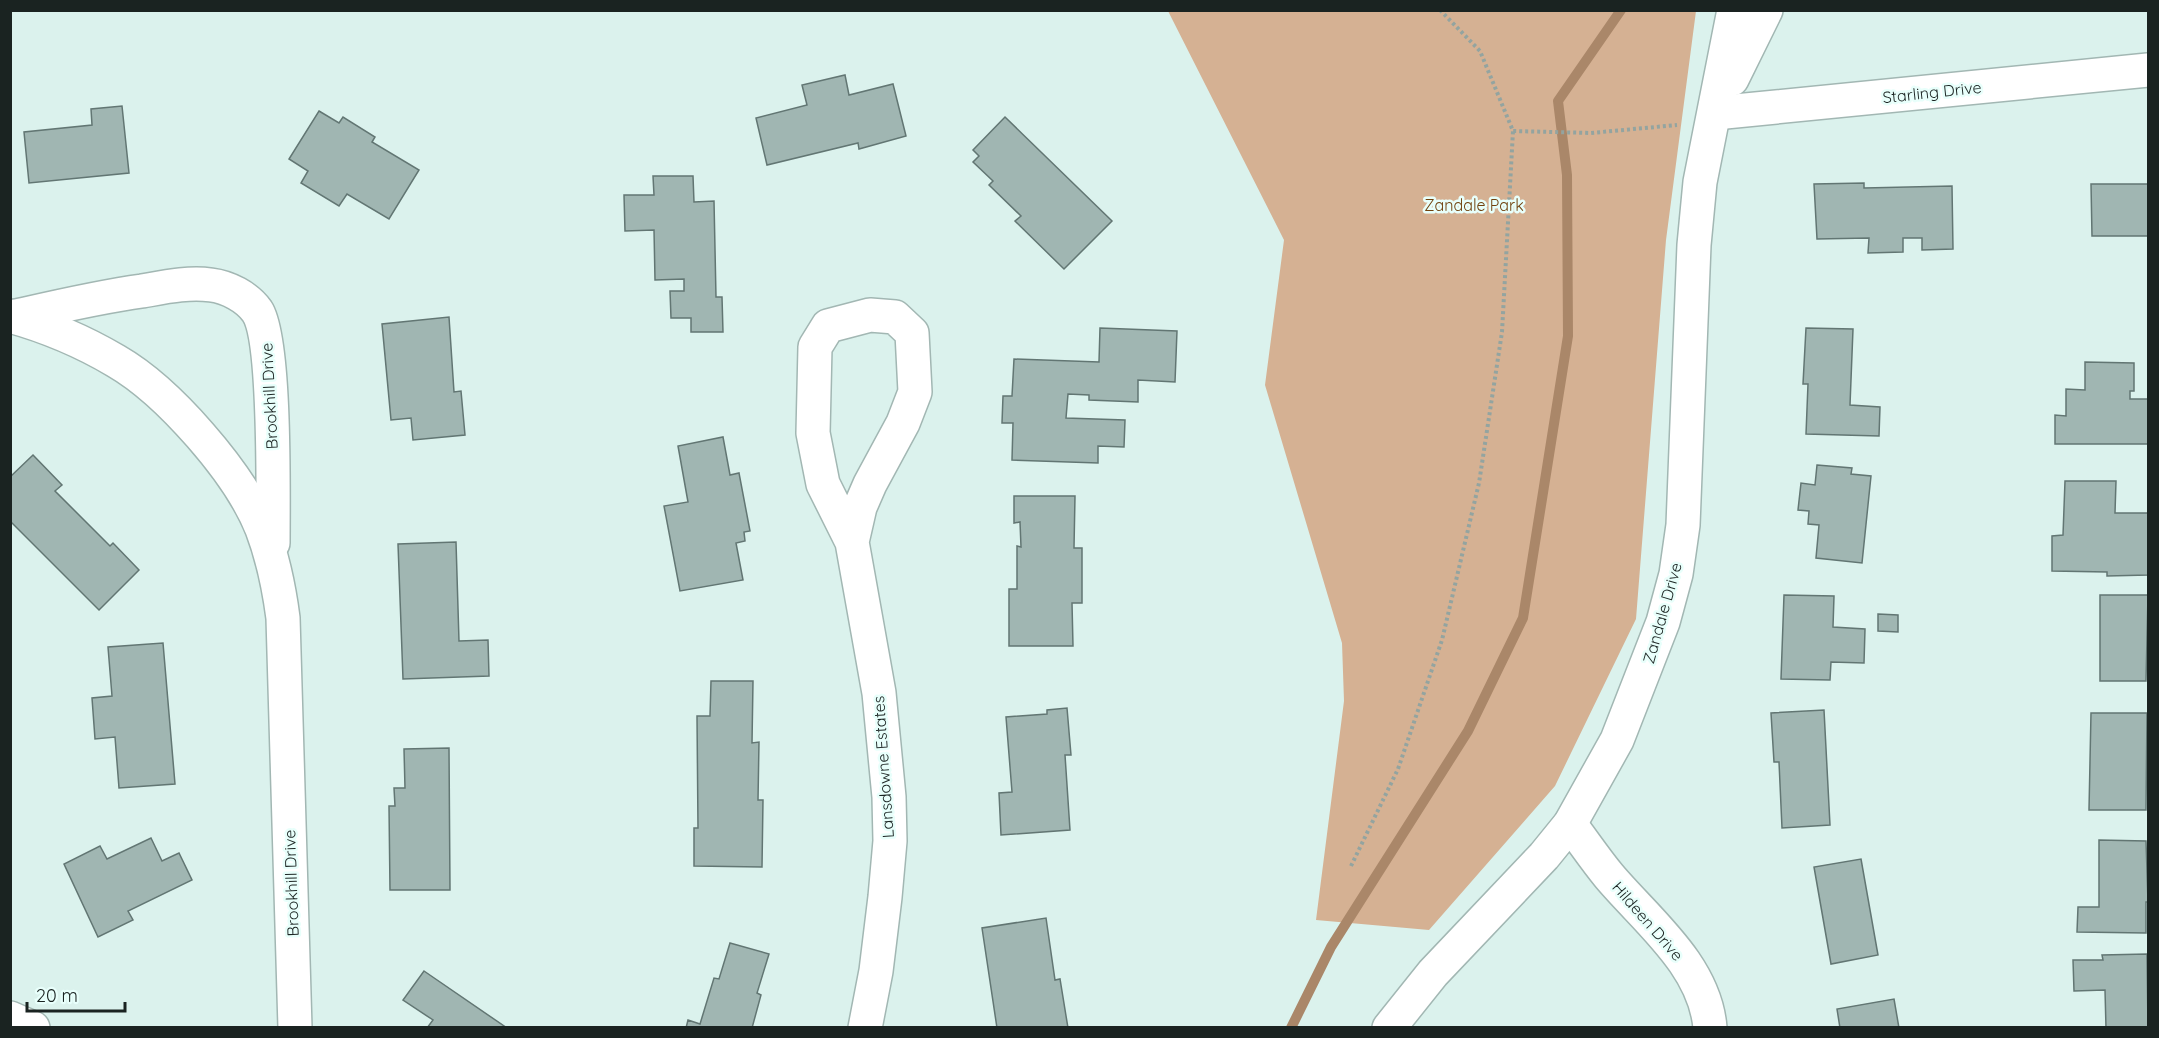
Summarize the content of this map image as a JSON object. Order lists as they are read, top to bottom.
{
  "streets": {
    "street": [
      "Starling Drive",
      "Brookhill Drive",
      "Zandale Drive",
      "Lansdowne Estates",
      "Hildeen Drive"
    ]
  },
  "crossings": [
    ["Starling Drive", "Zandale Drive"],
    ["Zandale Drive", "Hildeen Drive"]
  ],
  "parks": ["Zandale Park"],
  "scale_bar": "20 m"
}
